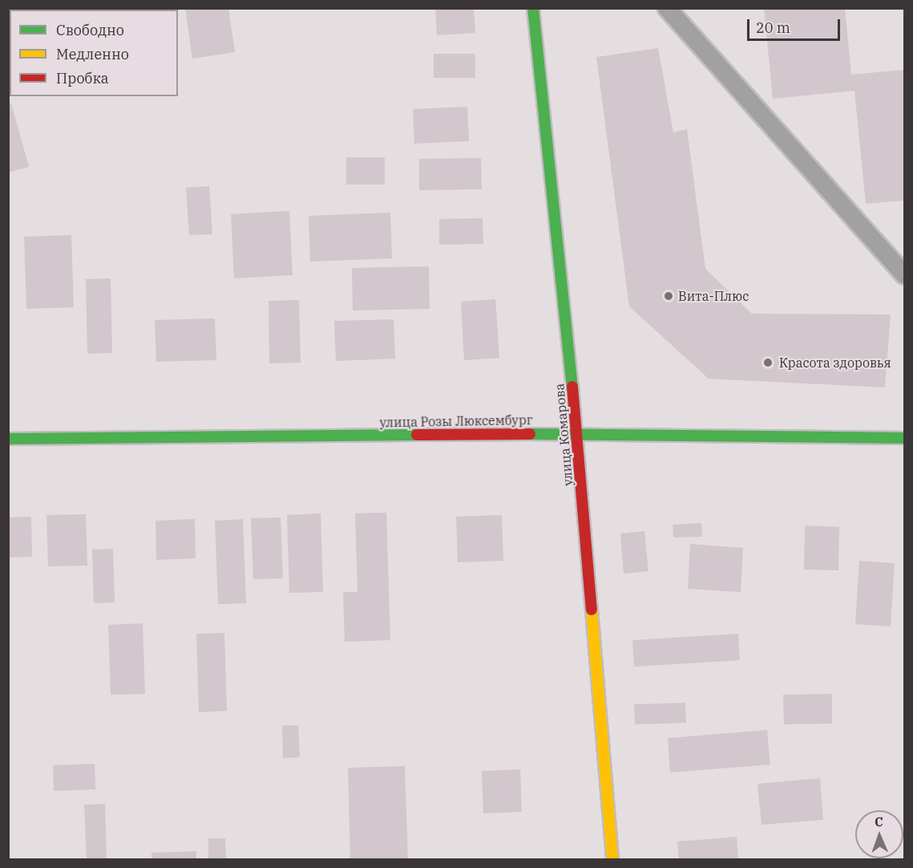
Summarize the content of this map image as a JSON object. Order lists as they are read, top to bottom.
{
  "streets": {
    "street": ["улица Розы Люксембург", "улица Комарова"]
  },
  "crossings": [
    ["улица Розы Люксембург", "улица Комарова"]
  ],
  "places": ["Вита-Плюс", "Красота здоровья"],
  "legend": ["Свободно", "Медленно", "Пробка"],
  "scale_bar": "20 m",
  "north": "top"
}
